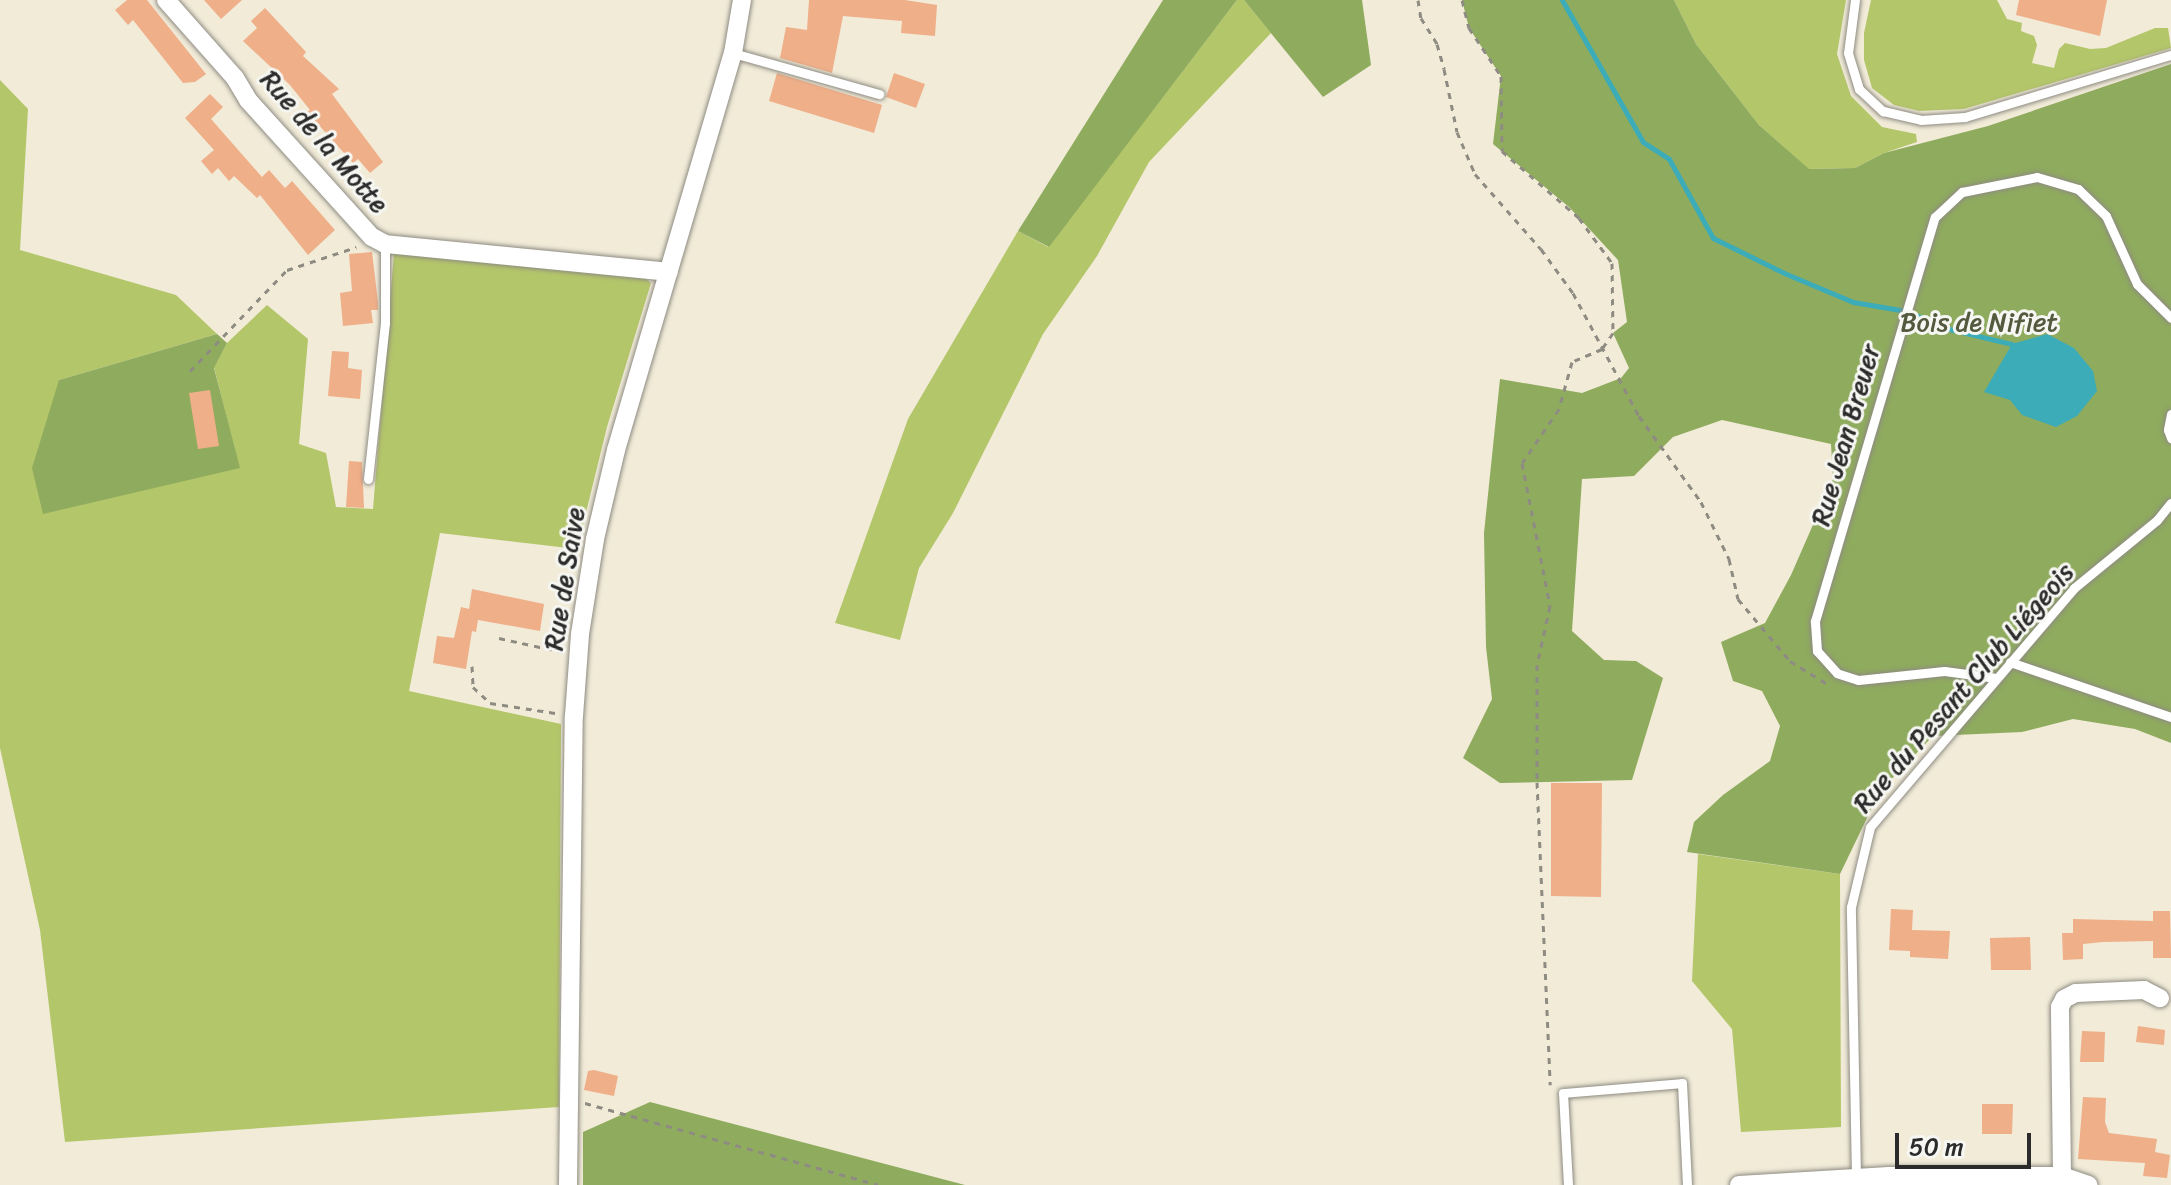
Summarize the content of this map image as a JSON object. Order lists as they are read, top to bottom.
{
  "streets": {
    "street": ["Rue de la Motte", "Rue de Saive"],
    "lane": ["Rue Jean Breuer", "Rue du Pesant Club Liégeois"]
  },
  "crossings": [
    ["Rue de la Motte", "Rue de Saive"]
  ],
  "parks": ["Bois de Nifiet"],
  "scale_bar": "50 m"
}
